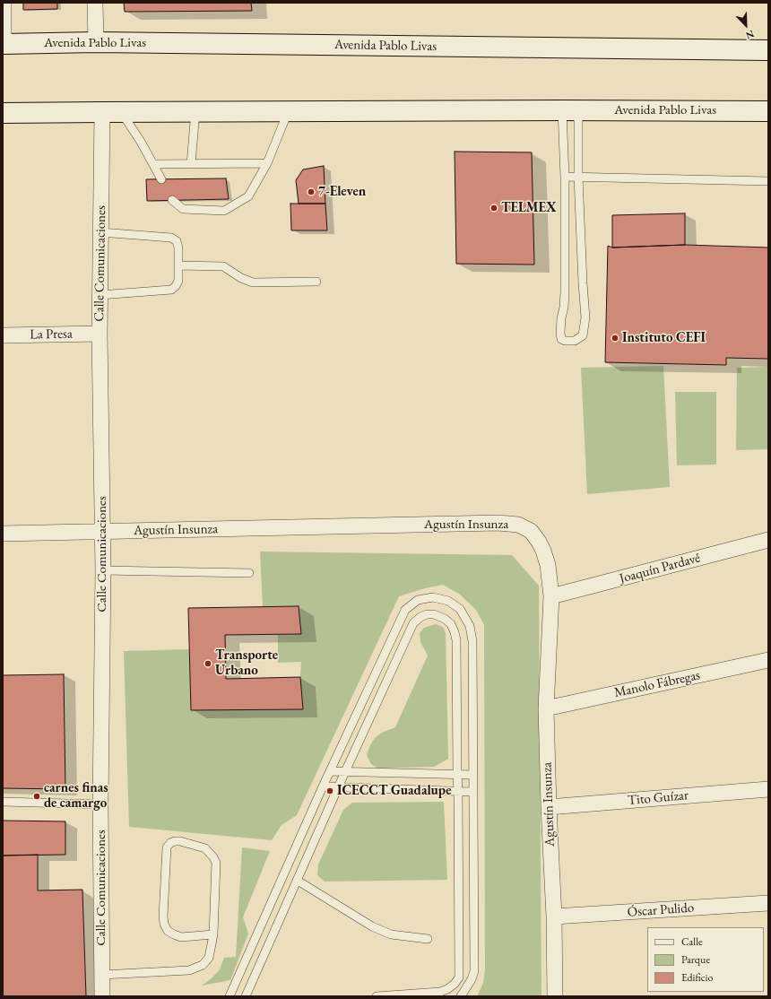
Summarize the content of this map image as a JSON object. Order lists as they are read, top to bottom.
{
  "streets": {
    "main road": ["Avenida Pablo Livas"],
    "street": [
      "Calle Comunicaciones",
      "La Presa",
      "Agustín Insunza",
      "Joaquín Pardavé",
      "Manolo Fábregas",
      "Tito Guízar",
      "Óscar Pulido"
    ]
  },
  "crossings": [
    ["Avenida Pablo Livas", "Calle Comunicaciones"],
    ["Calle Comunicaciones", "La Presa"],
    ["Calle Comunicaciones", "Agustín Insunza"],
    ["Agustín Insunza", "Joaquín Pardavé"],
    ["Agustín Insunza", "Manolo Fábregas"],
    ["Agustín Insunza", "Tito Guízar"],
    ["Agustín Insunza", "Óscar Pulido"]
  ],
  "places": [
    "7-Eleven",
    "TELMEX",
    "Instituto CEFI",
    "Transporte Urbano",
    "ICECCT Guadalupe",
    "carnes finas de camargo"
  ],
  "legend": ["Calle", "Parque", "Edificio"],
  "north": "bottom right"
}
